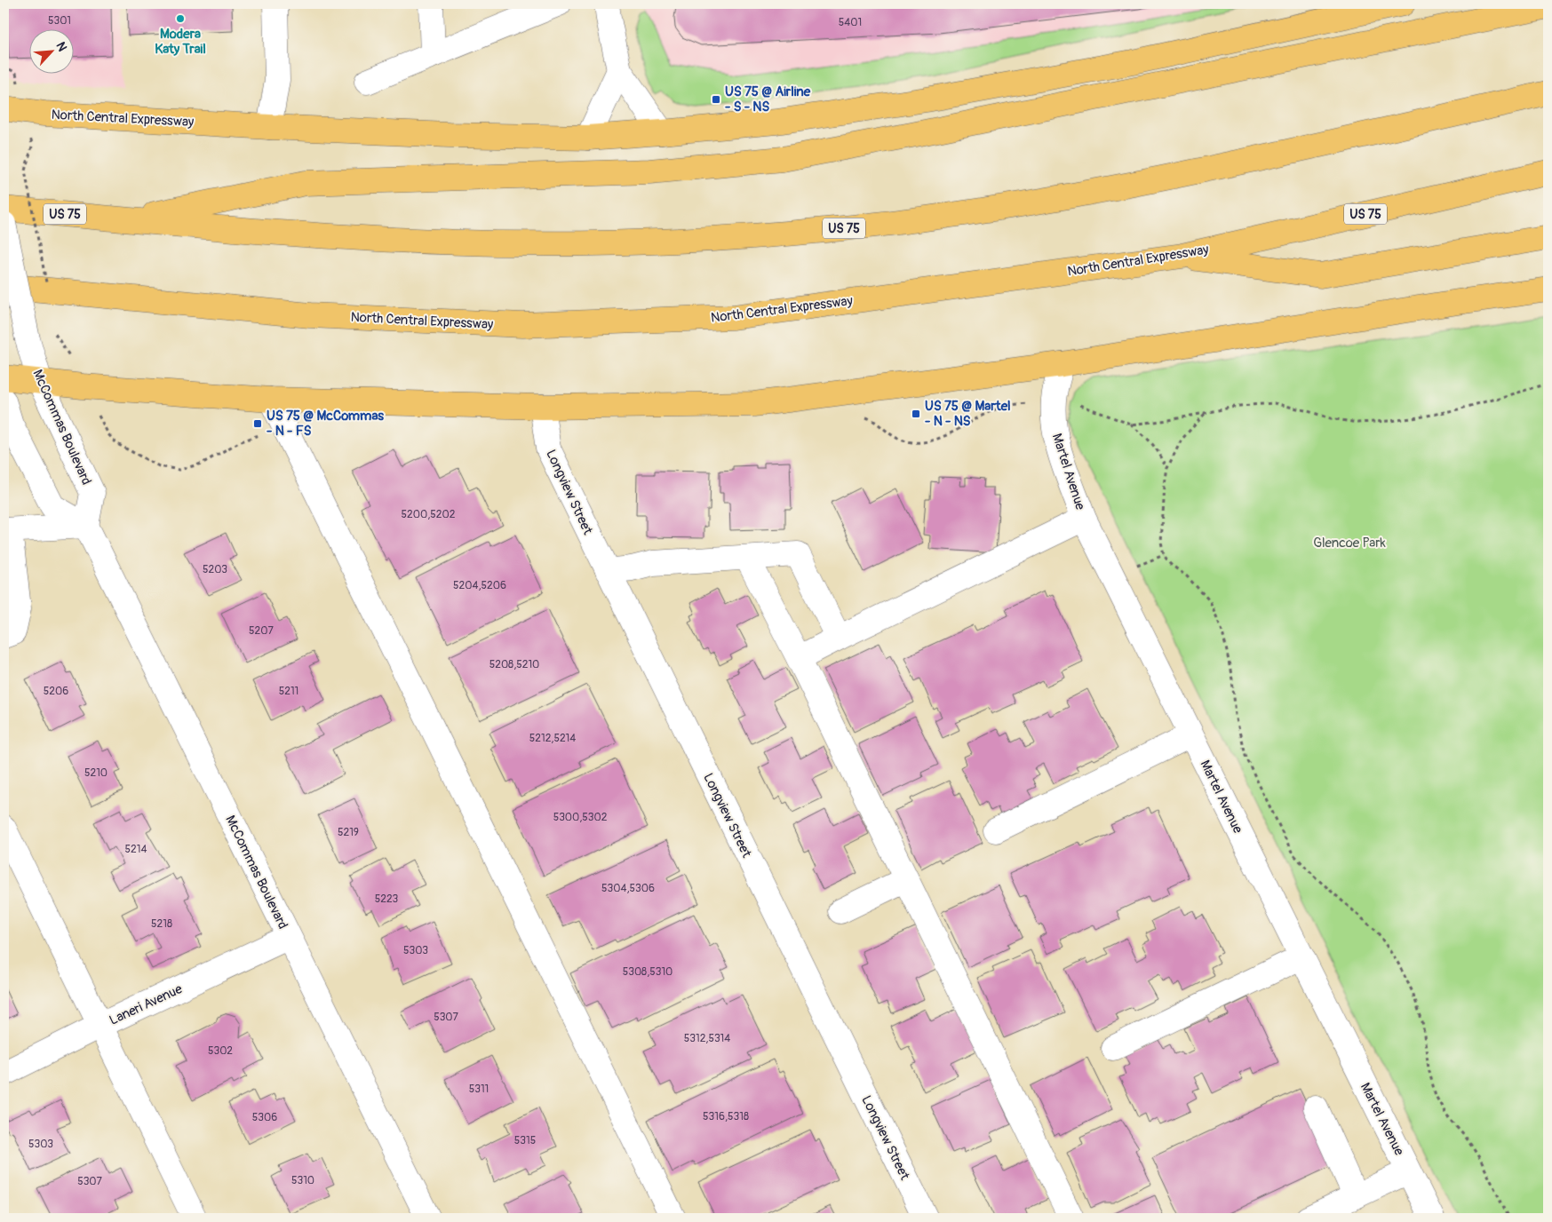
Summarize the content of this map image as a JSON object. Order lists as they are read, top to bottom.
{
  "streets": {
    "main road": ["North Central Expressway", "US 75"],
    "street": [
      "McCommas Boulevard",
      "Martel Avenue",
      "Longview Street",
      "Laneri Avenue"
    ]
  },
  "crossings": [
    ["McCommas Boulevard", "Laneri Avenue"]
  ],
  "parks": ["Glencoe Park"],
  "places": {
    "other": ["Modera Katy Trail"],
    "transit": ["US 75 @ Airline - S - NS", "US 75 @ Martel - N - NS", "US 75 @ McCommas - N - FS"]
  },
  "house_numbers": [
    "5301",
    "5401",
    "5200,5202",
    "5203",
    "5204,5206",
    "5207",
    "5208,5210",
    "5206",
    "5211",
    "5212,5214",
    "5210",
    "5300,5302",
    "5219",
    "5214",
    "5304,5306",
    "5223",
    "5218",
    "5303",
    "5308,5310",
    "5307",
    "5312,5314",
    "5302",
    "5311",
    "5316,5318",
    "5306",
    "5315",
    "5303",
    "5310",
    "5307"
  ],
  "north": "top right"
}
